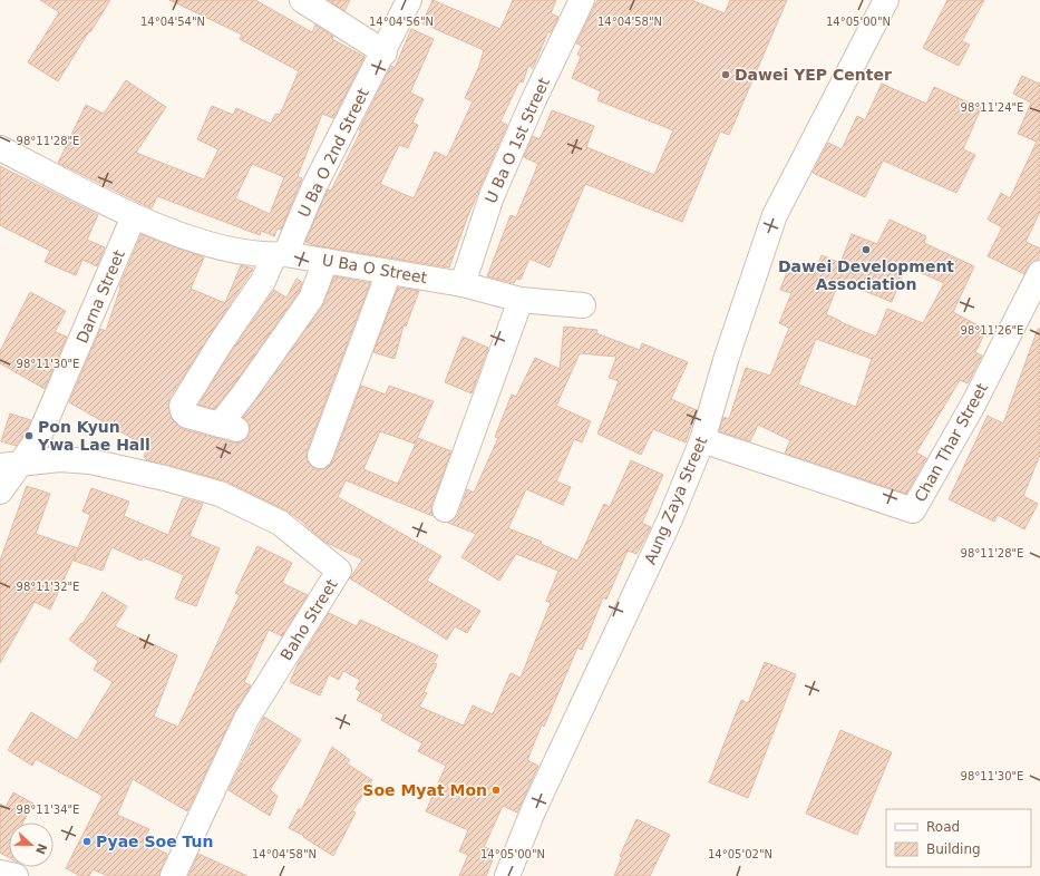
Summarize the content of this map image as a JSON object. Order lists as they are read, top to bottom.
{
  "streets": {
    "street": [
      "U Ba O 1st Street",
      "U Ba O 2nd Street",
      "U Ba O Street",
      "Darna Street",
      "Chan Thar Street",
      "Aung Zaya Street",
      "Baho Street"
    ]
  },
  "crossings": [
    ["U Ba O 1st Street", "U Ba O Street"],
    ["U Ba O 2nd Street", "U Ba O Street"],
    ["U Ba O Street", "Darna Street"],
    ["Darna Street", "Baho Street"],
    ["Chan Thar Street", "Aung Zaya Street"]
  ],
  "places": [
    "Dawei YEP Center",
    "Dawei Development Association",
    "Pon Kyun Ywa Lae Hall",
    "Soe Myat Mon",
    "Pyae Soe Tun"
  ],
  "legend": ["Road", "Building"],
  "north": "right",
  "coordinates": [
    "14°04'54\"N",
    "14°04'56\"N",
    "14°04'58\"N",
    "14°05'00\"N",
    "98°11'24\"E",
    "98°11'28\"E",
    "98°11'26\"E",
    "98°11'30\"E",
    "98°11'32\"E",
    "98°11'34\"E",
    "14°05'02\"N"
  ]
}
